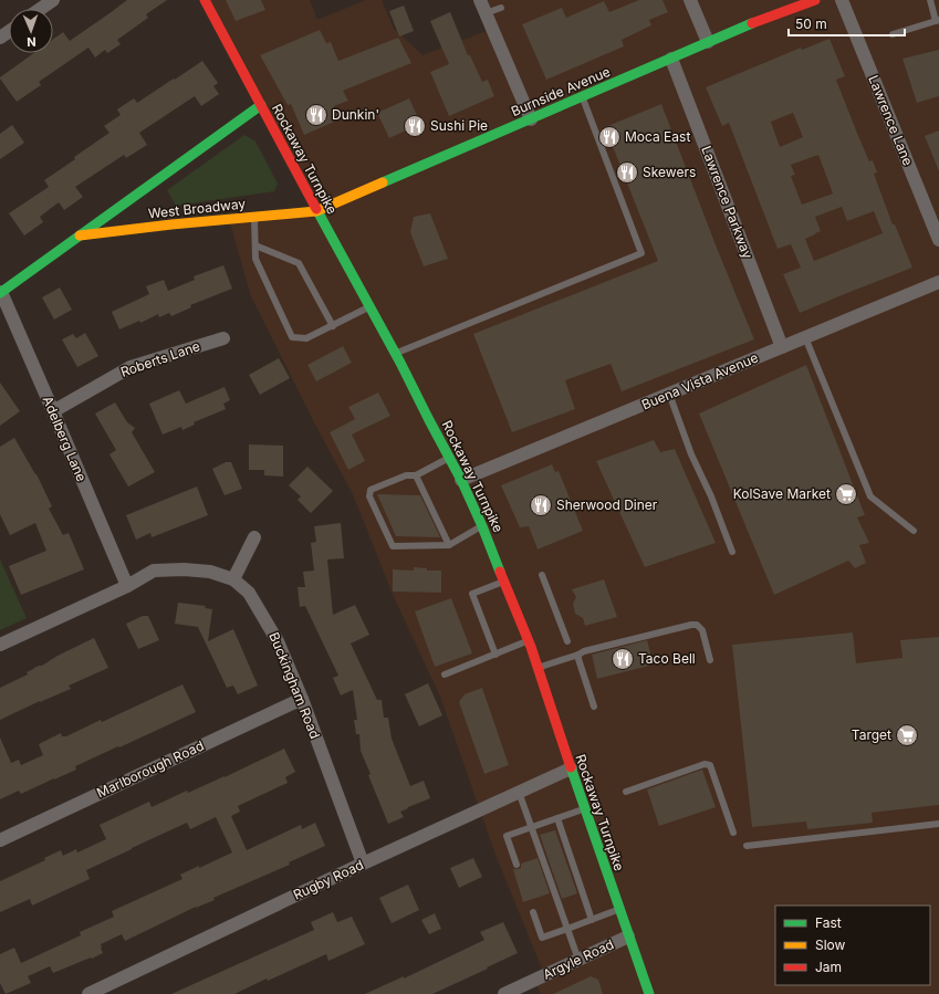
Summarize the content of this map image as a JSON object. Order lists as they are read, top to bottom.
{
  "streets": {
    "main road": ["Burnside Avenue", "Rockaway Turnpike", "West Broadway"],
    "street": [
      "Lawrence Lane",
      "Lawrence Parkway",
      "Roberts Lane",
      "Buena Vista Avenue",
      "Adelberg Lane",
      "Buckingham Road",
      "Marlborough Road",
      "Rugby Road",
      "Argyle Road"
    ]
  },
  "crossings": [
    ["Burnside Avenue", "Rockaway Turnpike"],
    ["Burnside Avenue", "Lawrence Parkway"],
    ["Burnside Avenue", "West Broadway"],
    ["Rockaway Turnpike", "West Broadway"],
    ["Rockaway Turnpike", "Buena Vista Avenue"],
    ["Rockaway Turnpike", "Rugby Road"],
    ["Rockaway Turnpike", "Argyle Road"],
    ["Lawrence Parkway", "Buena Vista Avenue"],
    ["West Broadway", "Adelberg Lane"],
    ["Roberts Lane", "Adelberg Lane"],
    ["Adelberg Lane", "Buckingham Road"],
    ["Buckingham Road", "Marlborough Road"],
    ["Buckingham Road", "Rugby Road"]
  ],
  "places": {
    "restaurant": [
      "Dunkin'",
      "Sushi Pie",
      "Moca East",
      "Skewers",
      "Sherwood Diner",
      "Taco Bell"
    ],
    "supermarket": ["KolSave Market", "Target"]
  },
  "legend": ["Fast", "Slow", "Jam"],
  "scale_bar": "50 m",
  "north": "bottom"
}
